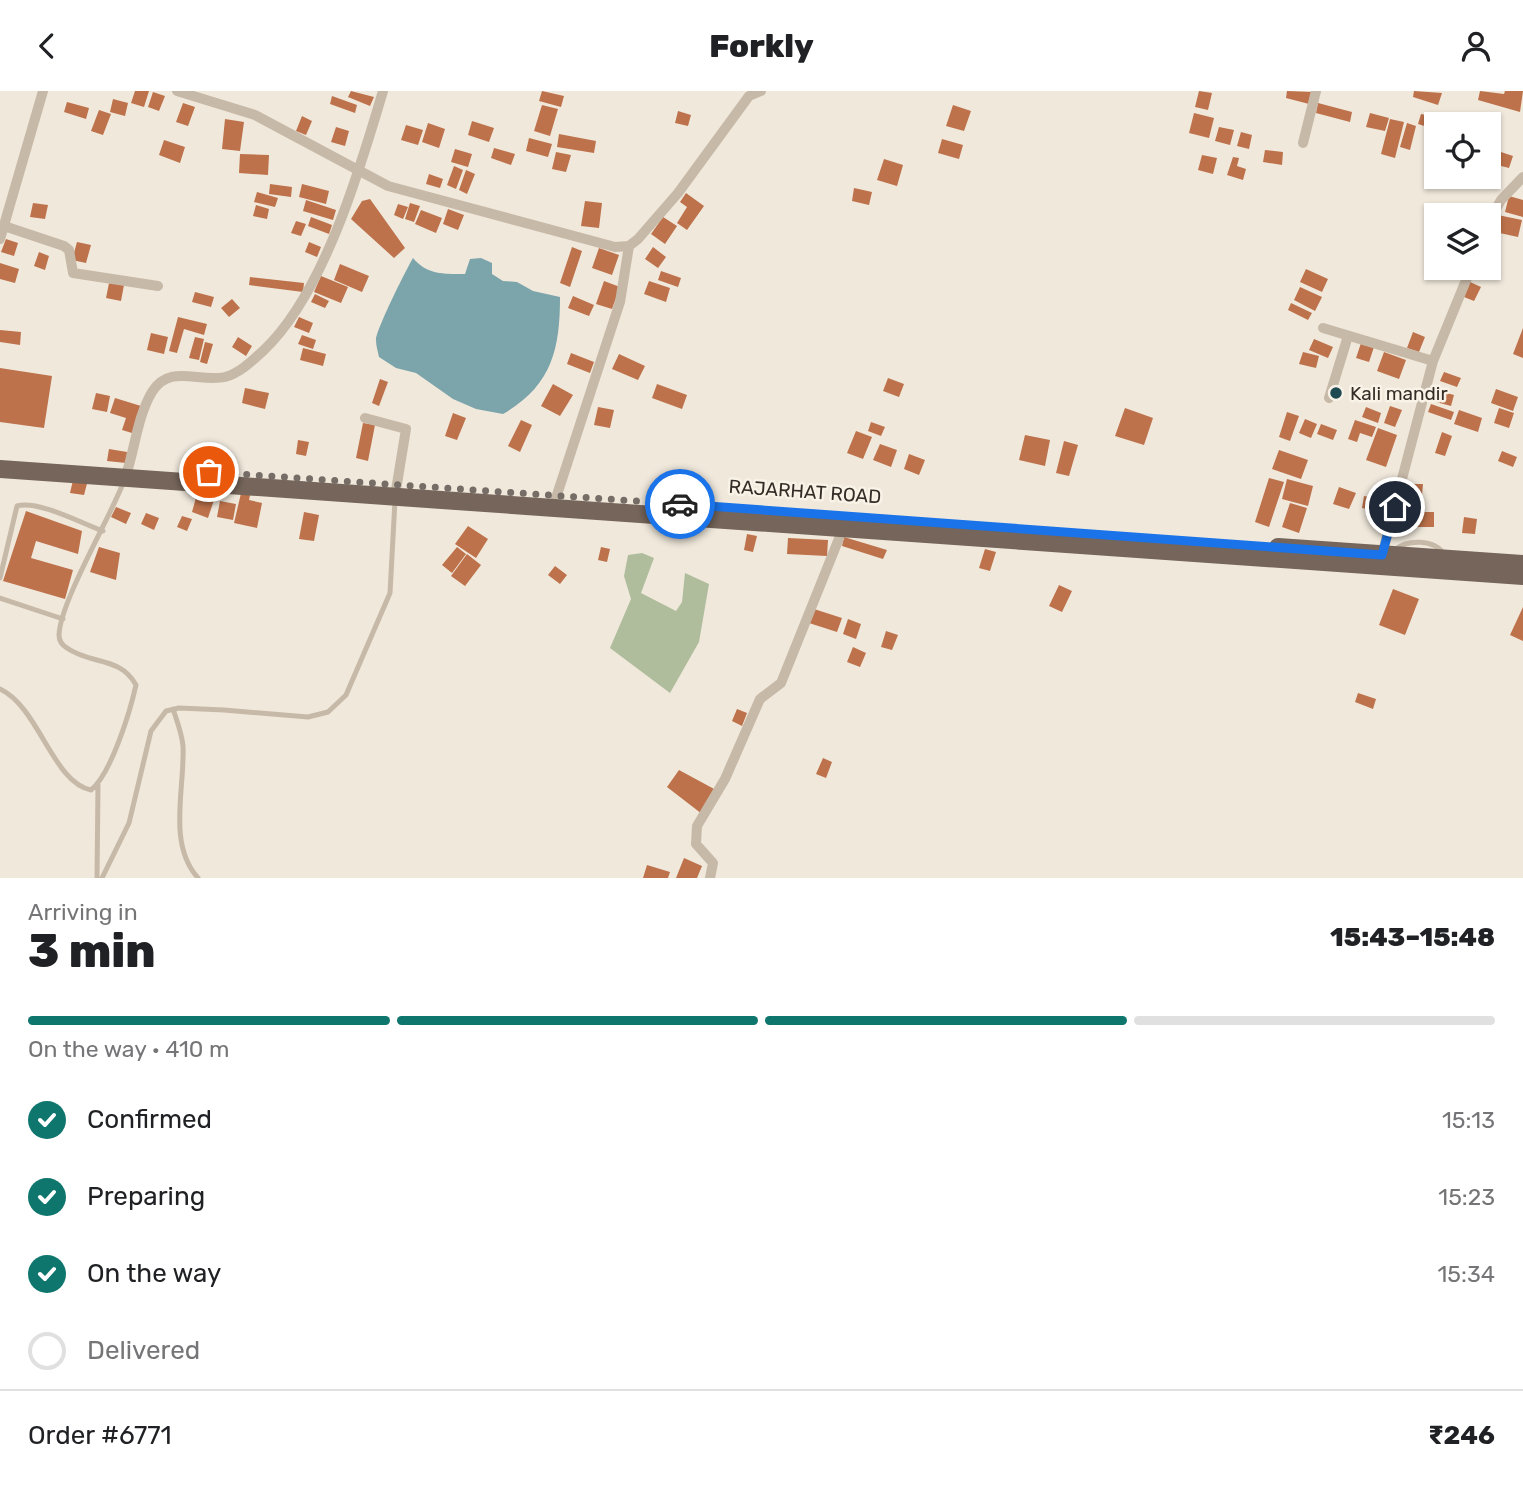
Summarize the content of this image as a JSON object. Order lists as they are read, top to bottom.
{
  "streets": {
    "main road": ["RAJARHAT ROAD"]
  },
  "places": ["Kali mandir"],
  "page": {
    "header": "Forkly",
    "heading": ["3 min", "Arriving in", "15:43–15:48"],
    "panel": ["Order #6771", "₹246"],
    "bar": "On the way · 410 m",
    "list": [
      ["Confirmed", "15:13"],
      ["Preparing", "15:23"],
      ["On the way", "15:34"],
      "Delivered"
    ]
  }
}
